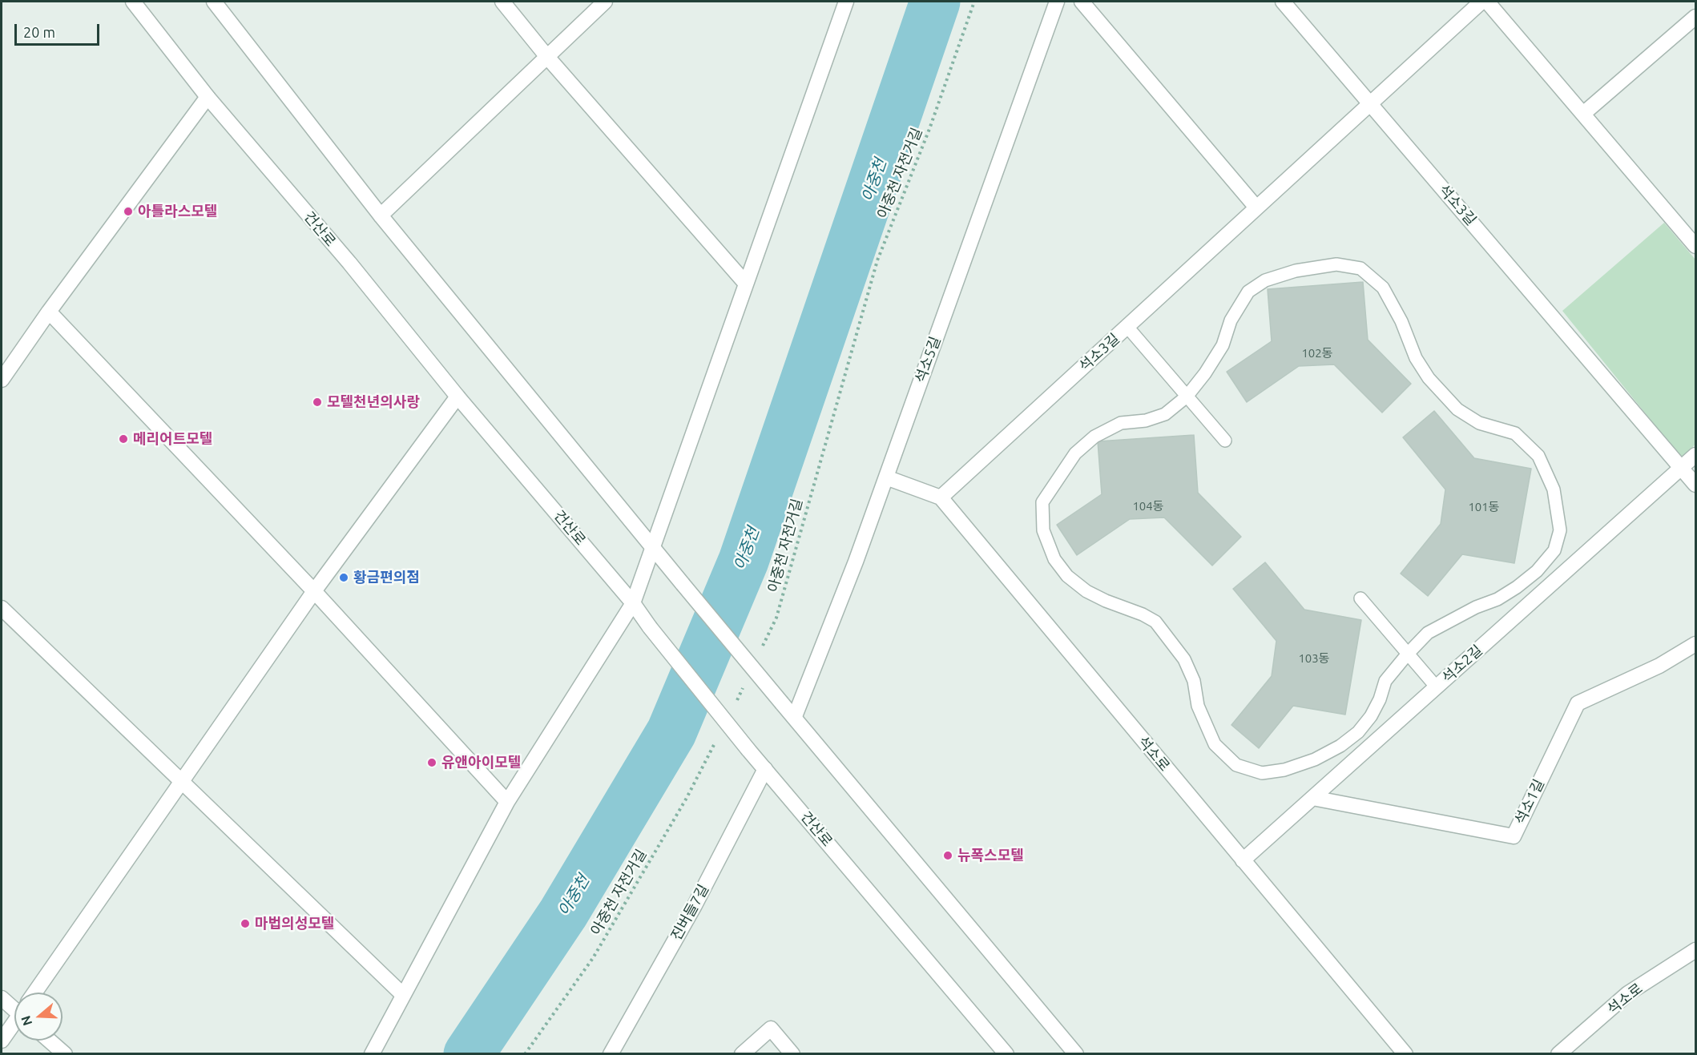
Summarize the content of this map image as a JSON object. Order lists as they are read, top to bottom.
{
  "streets": {
    "street": [
      "석소3길",
      "건산로",
      "석소5길",
      "석소2길",
      "석소로",
      "석소1길",
      "진버들7길"
    ],
    "path": ["아중천 자전거길"]
  },
  "crossings": [
    ["석소3길", "석소2길"],
    ["석소3길", "석소로"],
    ["건산로", "진버들7길"],
    ["석소2길", "석소로"],
    ["석소2길", "석소1길"]
  ],
  "water": ["아중천"],
  "places": [
    "아틀라스모텔",
    "모텔천년의사랑",
    "메리어트모텔",
    "황금편의점",
    "유앤아이모텔",
    "뉴폭스모텔",
    "마법의성모텔"
  ],
  "house_numbers": [
    "102동",
    "104동",
    "101동",
    "103동"
  ],
  "scale_bar": "20 m",
  "north": "left"
}
